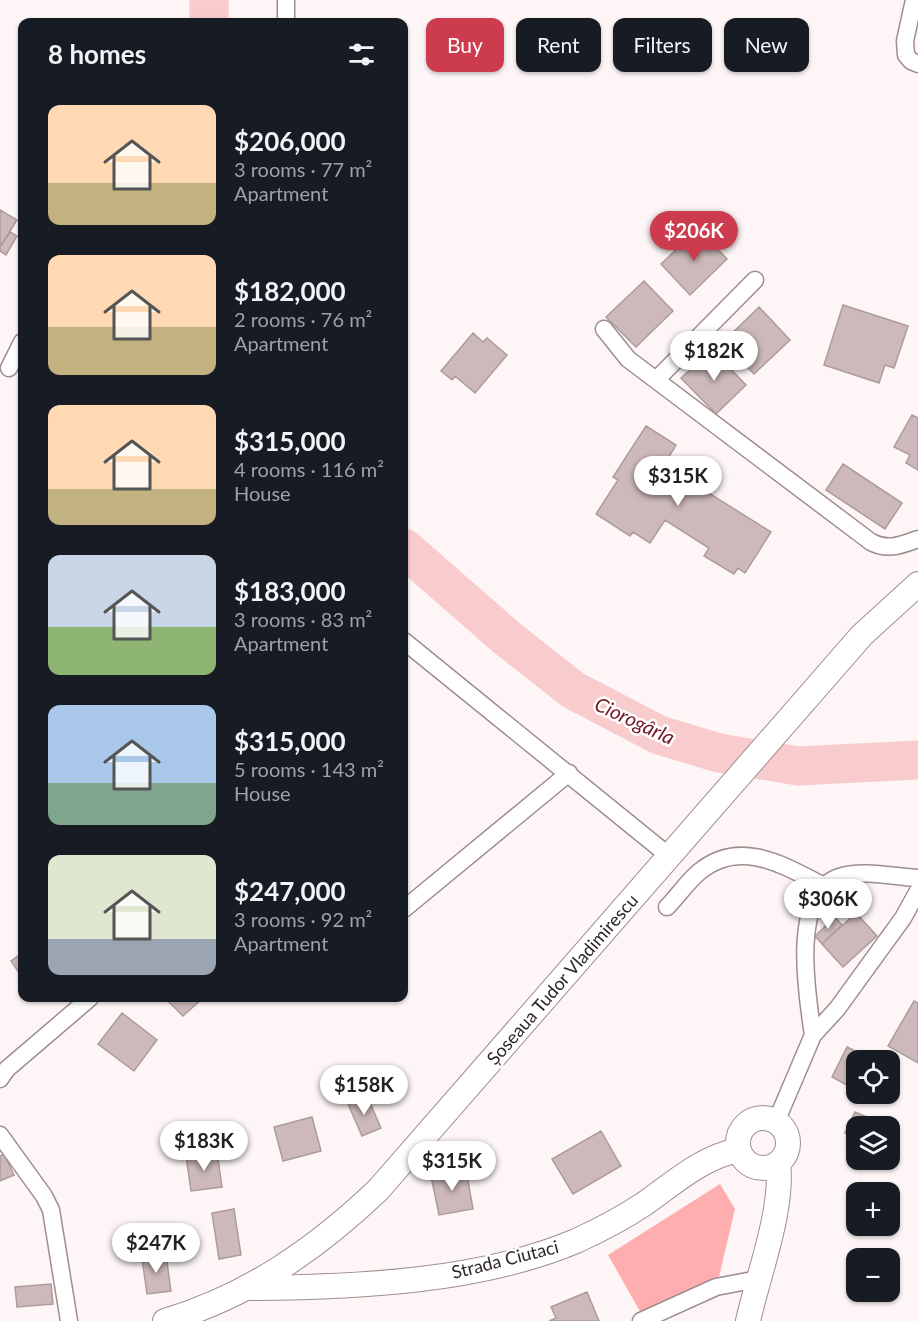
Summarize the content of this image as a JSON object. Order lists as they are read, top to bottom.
{
  "streets": {
    "main road": ["Șoseaua Tudor Vladimirescu", "Strada Ciutaci"]
  },
  "crossings": [
    ["Șoseaua Tudor Vladimirescu", "Strada Ciutaci"]
  ],
  "water": ["Ciorogârla"],
  "page": {
    "chip": [
      "Buy",
      "Rent",
      "Filters",
      "New"
    ],
    "heading": "8 homes",
    "list": [
      {
        "name": "$206,000",
        "note": "3 rooms · 77 m² · Apartment"
      },
      {
        "name": "$182,000",
        "note": "2 rooms · 76 m² · Apartment"
      },
      {
        "name": "$315,000",
        "note": "4 rooms · 116 m² · House"
      },
      {
        "name": "$183,000",
        "note": "3 rooms · 83 m² · Apartment"
      },
      {
        "name": "$315,000",
        "note": "5 rooms · 143 m² · House"
      },
      {
        "name": "$247,000",
        "note": "3 rooms · 92 m² · Apartment"
      }
    ],
    "price": [
      "$206K",
      "$182K",
      "$315K",
      "$306K",
      "$158K",
      "$183K",
      "$315K",
      "$247K"
    ],
    "map_buttons": ["+", "−"]
  }
}
